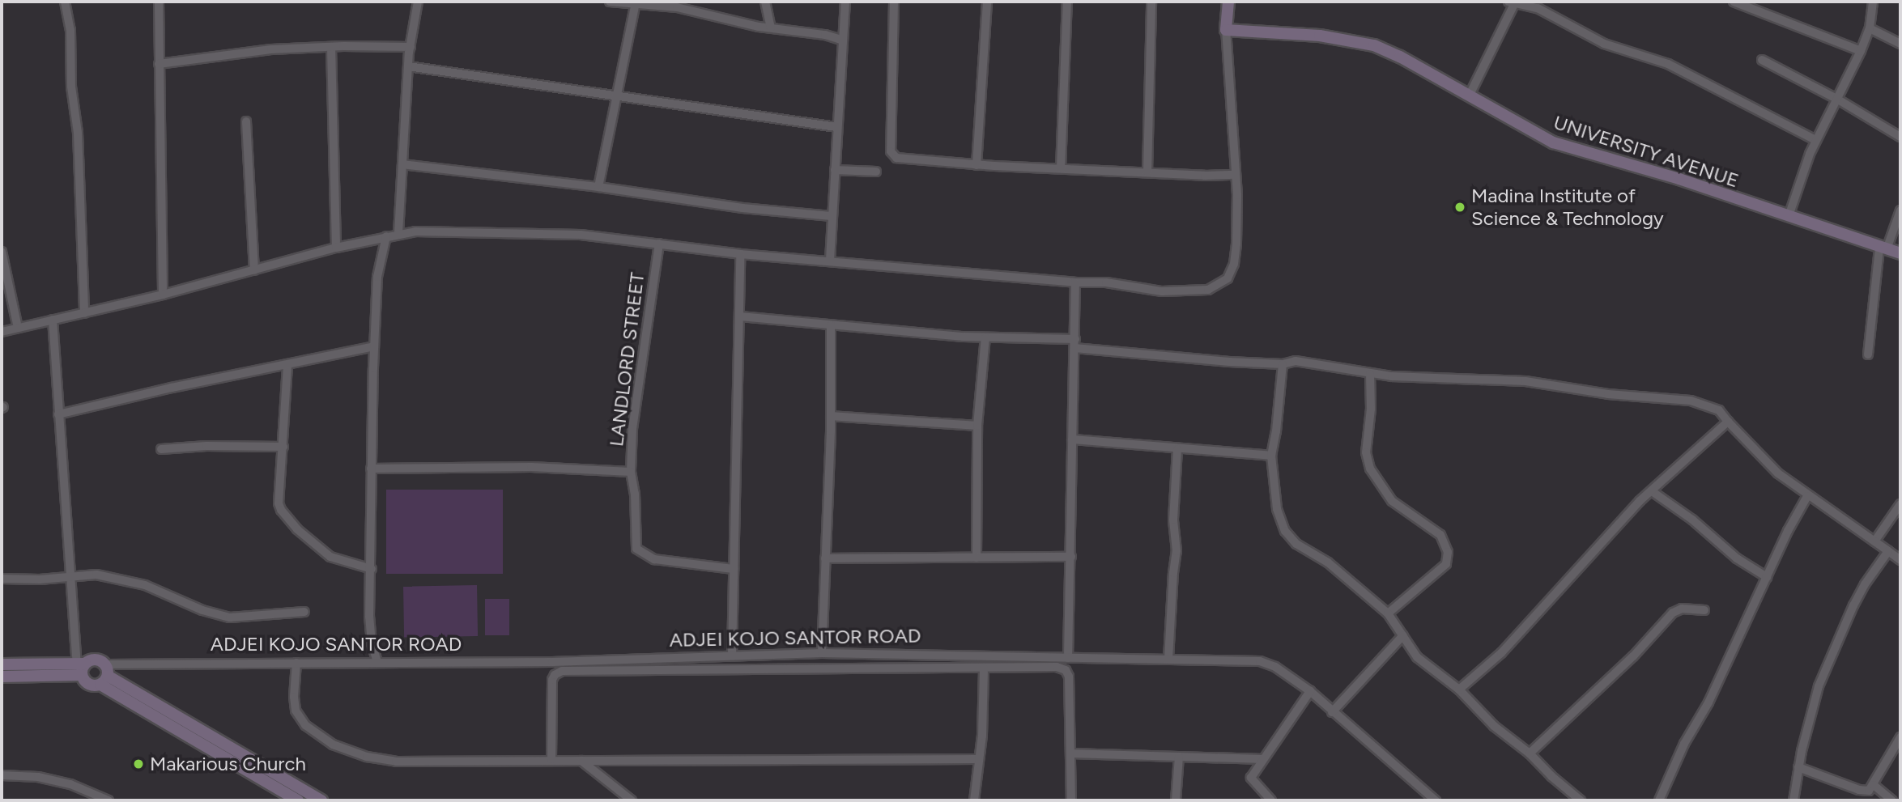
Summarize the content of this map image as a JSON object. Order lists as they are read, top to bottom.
{
  "streets": {
    "street": ["UNIVERSITY AVENUE", "LANDLORD STREET", "ADJEI KOJO SANTOR ROAD"]
  },
  "places": ["Madina Institute of Science & Technology", "Makarious Church"]
}
